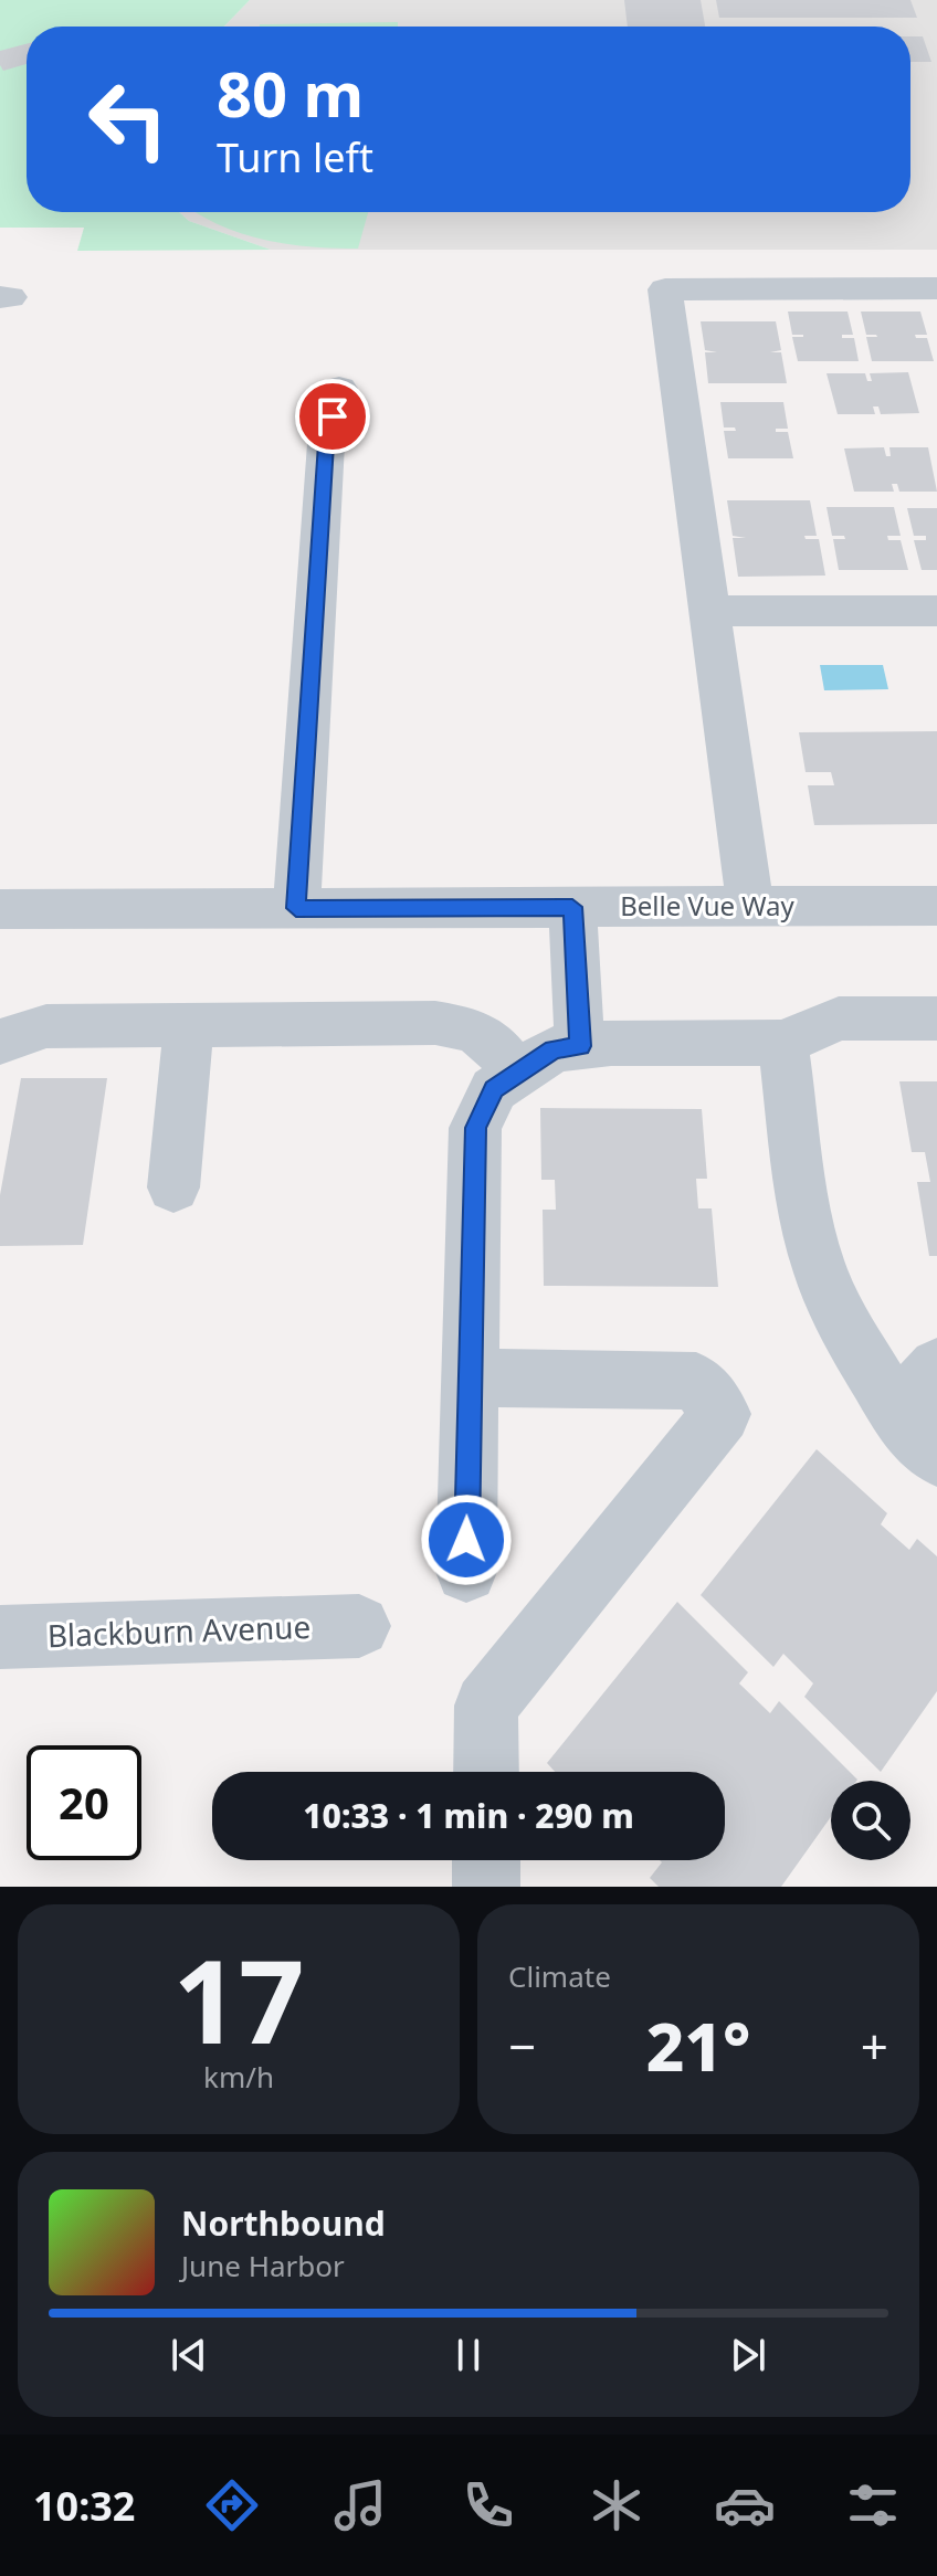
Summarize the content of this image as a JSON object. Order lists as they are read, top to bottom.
{
  "streets": {
    "street": ["Belle Vue Way", "Blackburn Avenue"]
  },
  "page": {
    "turn": ["80 m", "Turn left"],
    "limit": "20",
    "trip": "10:33 · 1 min · 290 m",
    "tile": [
      ["17", "km/h"],
      "Climate"
    ],
    "heat": ["−", "21°", "+"],
    "song": ["Northbound", "June Harbor"],
    "tabs": "10:32"
  }
}
